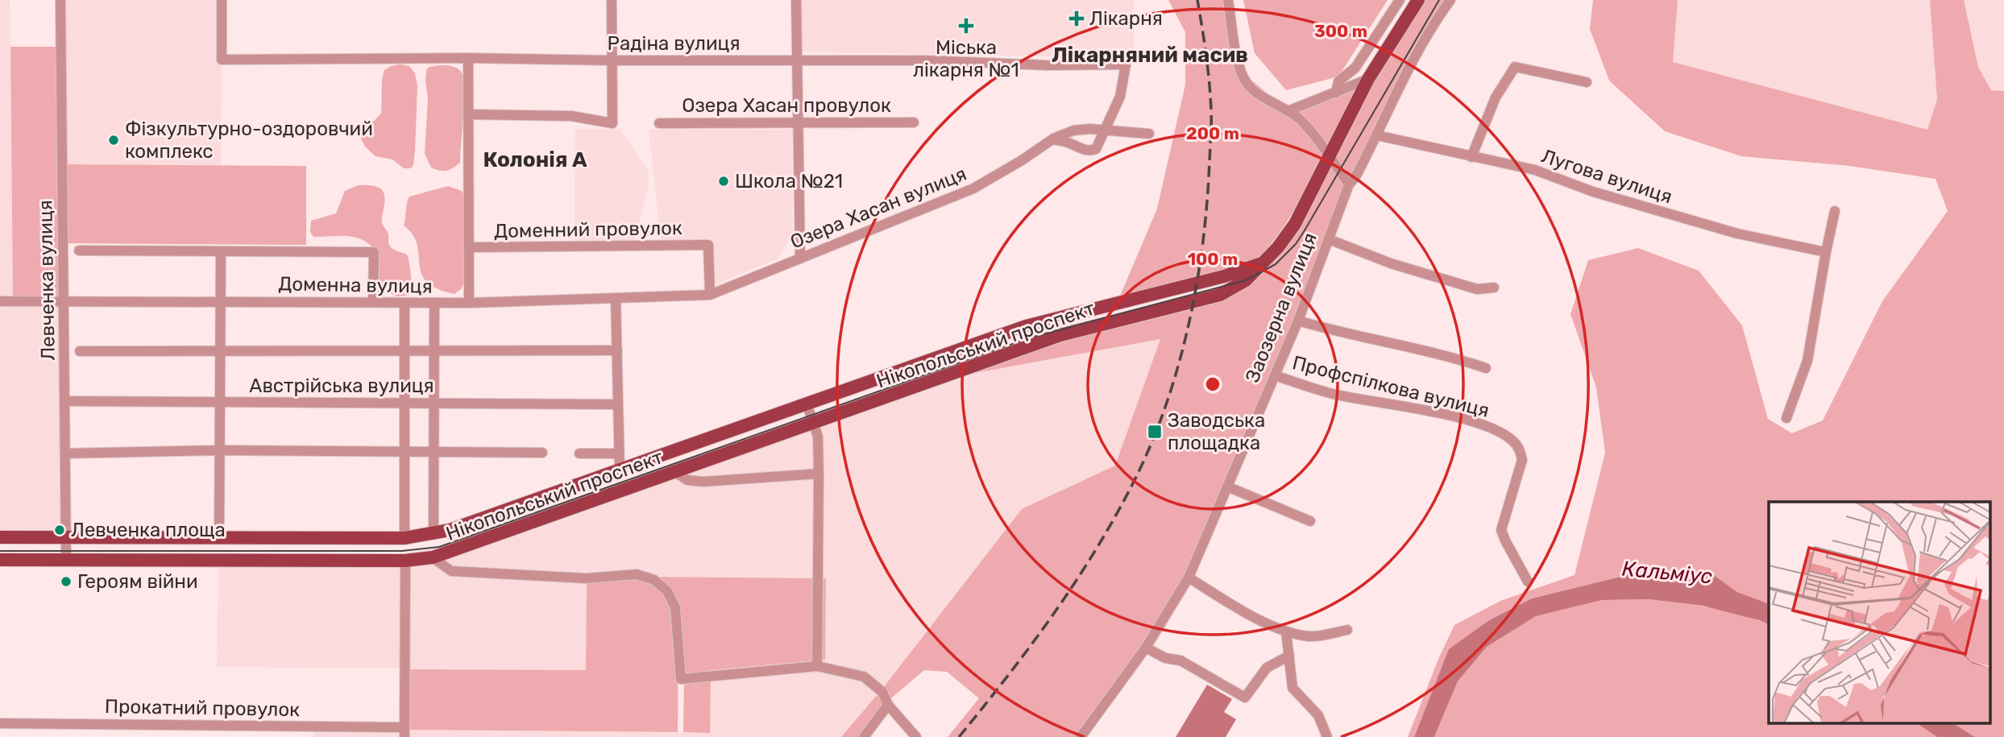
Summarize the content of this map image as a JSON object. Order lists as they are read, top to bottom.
{
  "streets": {
    "main road": ["Заозерна вулиця", "Нікопольський проспект"],
    "street": [
      "Радіна вулиця",
      "Озера Хасан провулок",
      "Лугова вулиця",
      "Озера Хасан вулиця",
      "Доменний провулок",
      "Левченка вулиця",
      "Доменна вулиця",
      "Австрійська вулиця",
      "Профспілкова вулиця",
      "Прокатний провулок"
    ]
  },
  "crossings": [
    ["Радіна вулиця", "Озера Хасан вулиця"],
    ["Радіна вулиця", "Доменний провулок"],
    ["Лугова вулиця", "Заозерна вулиця"],
    ["Озера Хасан вулиця", "Доменний провулок"],
    ["Озера Хасан вулиця", "Доменна вулиця"],
    ["Доменний провулок", "Доменна вулиця"],
    ["Левченка вулиця", "Доменна вулиця"],
    ["Левченка вулиця", "Нікопольський проспект"],
    ["Левченка вулиця", "Австрійська вулиця"],
    ["Заозерна вулиця", "Нікопольський проспект"],
    ["Заозерна вулиця", "Профспілкова вулиця"]
  ],
  "districts": ["Лікарняний масив", "Колонія А"],
  "water": ["Кальміус"],
  "places": {
    "health": ["Лікарня", "Міська лікарня №1"],
    "other": [
      "Фізкультурно-оздоровчий комплекс",
      "Школа №21",
      "Левченка площа",
      "Героям війни"
    ],
    "transit": ["Заводська площадка"]
  },
  "rings": ["300 m", "200 m", "100 m"]
}
